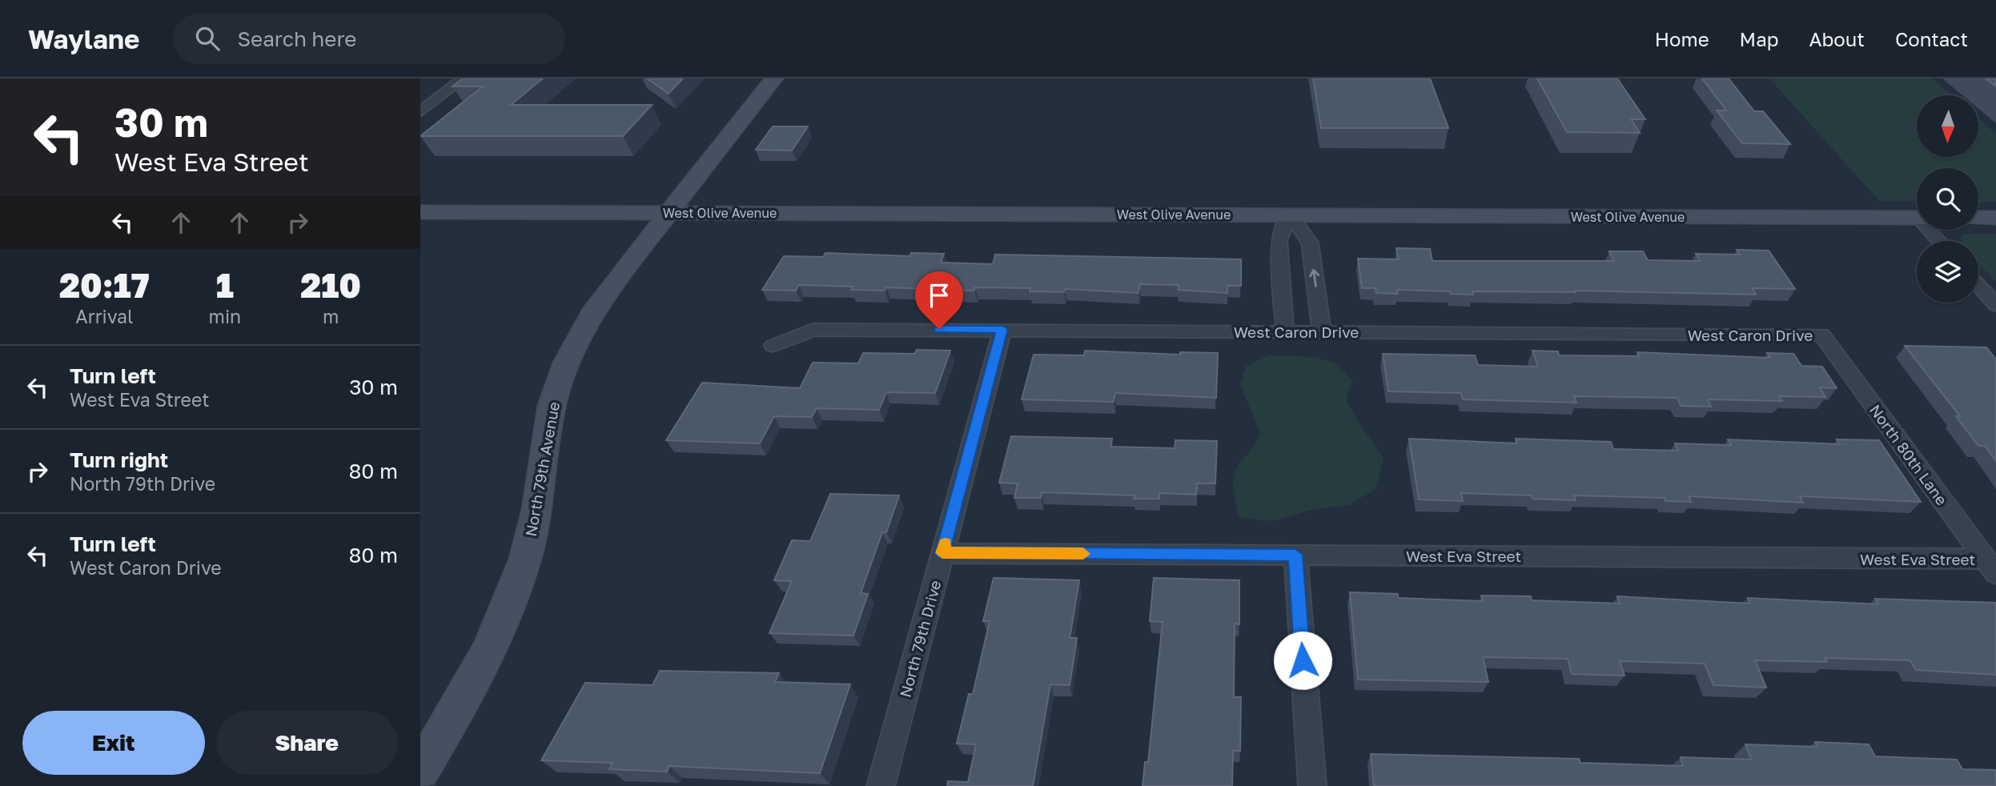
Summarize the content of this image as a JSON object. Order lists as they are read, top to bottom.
{
  "streets": {
    "main road": ["West Olive Avenue", "North 79th Avenue"],
    "street": [
      "West Caron Drive",
      "North 80th Lane",
      "West Eva Street",
      "North 79th Drive"
    ]
  },
  "crossings": [
    ["West Olive Avenue", "North 79th Avenue"],
    ["West Caron Drive", "North 80th Lane"],
    ["West Caron Drive", "North 79th Drive"],
    ["North 80th Lane", "West Eva Street"],
    ["West Eva Street", "North 79th Drive"]
  ],
  "north": "bottom",
  "page": {
    "header": "Waylane",
    "search": "Search here",
    "nav": [
      "Home",
      "Map",
      "About",
      "Contact"
    ],
    "turn": ["30 m", "West Eva Street"],
    "eta": [
      "20:17",
      "Arrival",
      "1",
      "min",
      "210",
      "m"
    ],
    "list": [
      {
        "name": "Turn left",
        "note": "West Eva Street",
        "value": "30 m"
      },
      {
        "name": "Turn right",
        "note": "North 79th Drive",
        "value": "80 m"
      },
      {
        "name": "Turn left",
        "note": "West Caron Drive",
        "value": "80 m"
      }
    ],
    "buttons": ["Exit", "Share"]
  }
}
